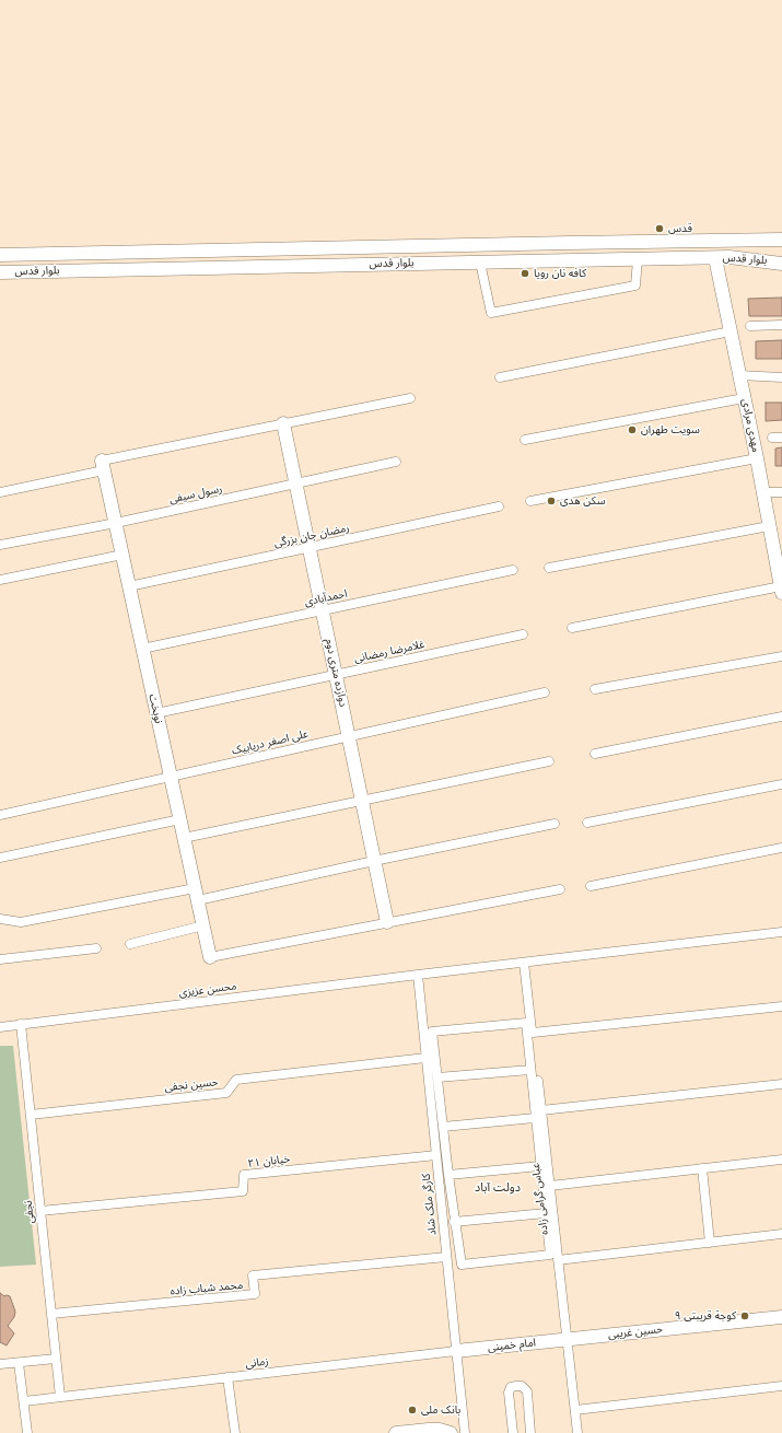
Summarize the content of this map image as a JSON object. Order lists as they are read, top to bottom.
{
  "streets": {
    "street": [
      "بلوار قدس",
      "مهدی مرادی",
      "رسول سیفی",
      "رمضان جان بزرگی",
      "احمدآبادی",
      "غلامرضا رمضانی",
      "دوازده متری دوم",
      "نوبخت",
      "علی اصغر دریابیک",
      "محسن عزیزی",
      "حسین نجفی",
      "خیابان ۲۱",
      "عباس گرامی زاده",
      "کارگر ملک شاد",
      "نجفی",
      "محمد شباب زاده",
      "حسین غریبی",
      "امام خمینی",
      "زمانی"
    ]
  },
  "crossings": [
    ["بلوار قدس", "مهدی مرادی"],
    ["رسول سیفی", "دوازده متری دوم"],
    ["رسول سیفی", "نوبخت"],
    ["رمضان جان بزرگی", "دوازده متری دوم"],
    ["رمضان جان بزرگی", "نوبخت"],
    ["احمدآبادی", "دوازده متری دوم"],
    ["احمدآبادی", "نوبخت"],
    ["غلامرضا رمضانی", "دوازده متری دوم"],
    ["غلامرضا رمضانی", "نوبخت"],
    ["دوازده متری دوم", "علی اصغر دریابیک"],
    ["نوبخت", "علی اصغر دریابیک"],
    ["محسن عزیزی", "عباس گرامی زاده"],
    ["محسن عزیزی", "کارگر ملک شاد"],
    ["محسن عزیزی", "نجفی"],
    ["حسین نجفی", "کارگر ملک شاد"],
    ["حسین نجفی", "نجفی"],
    ["خیابان ۲۱", "کارگر ملک شاد"],
    ["خیابان ۲۱", "نجفی"],
    ["عباس گرامی زاده", "حسین غریبی"],
    ["عباس گرامی زاده", "امام خمینی"],
    ["کارگر ملک شاد", "محمد شباب زاده"],
    ["کارگر ملک شاد", "امام خمینی"],
    ["کارگر ملک شاد", "زمانی"],
    ["نجفی", "محمد شباب زاده"],
    ["نجفی", "زمانی"],
    ["حسین غریبی", "امام خمینی"],
    ["امام خمینی", "زمانی"]
  ],
  "districts": ["دولت آباد"],
  "places": [
    "قدس",
    "کافه نان رویا",
    "سويت طهران",
    "سكن هدى",
    "۹ کوجة قریبتی",
    "بانک ملی"
  ]
}
